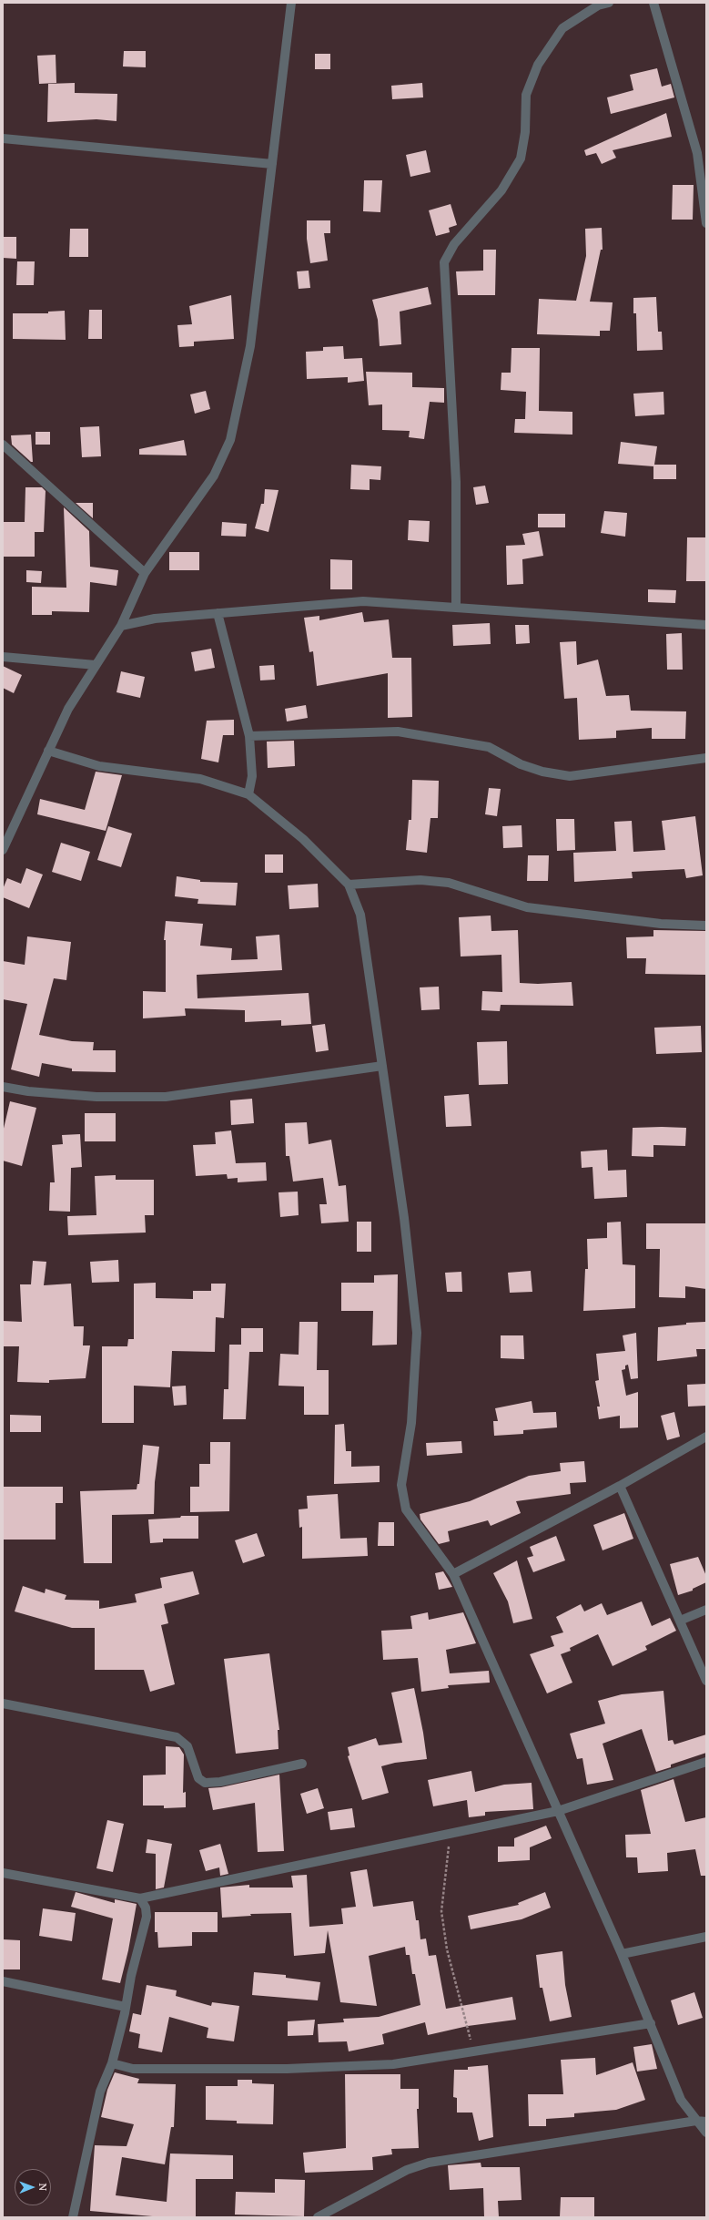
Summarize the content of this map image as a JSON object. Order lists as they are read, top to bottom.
{
  "north": "right"
}
